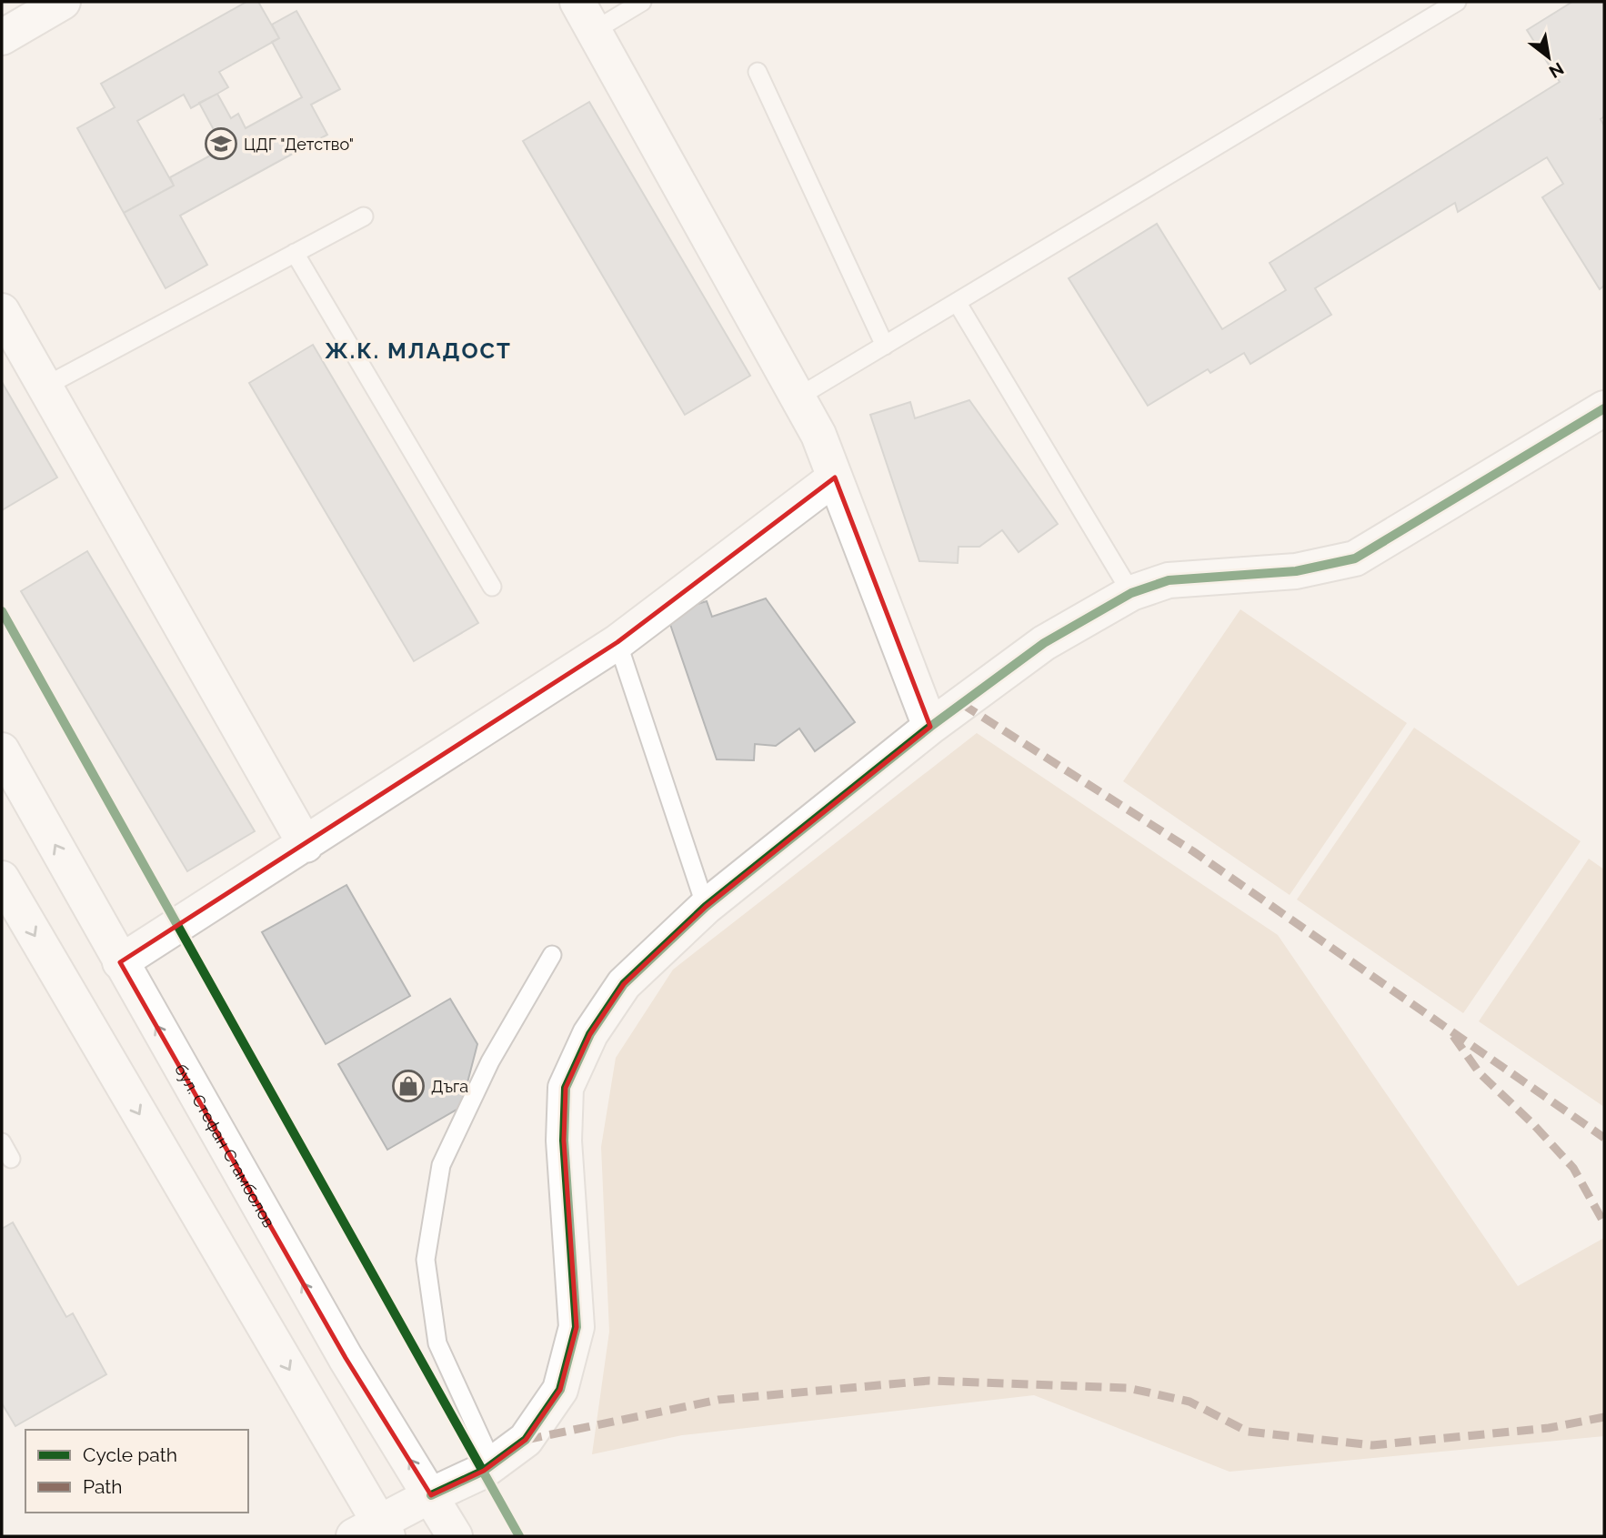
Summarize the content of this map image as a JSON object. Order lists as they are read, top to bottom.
{
  "streets": {
    "street": ["бул. Стефан Стамболов"]
  },
  "districts": ["Ж.К. МЛАДОСТ"],
  "places": {
    "school or university": ["ЦДГ \"Детство\""],
    "shop": ["Дъга"]
  },
  "legend": ["Cycle path", "Path"],
  "north": "bottom right"
}
